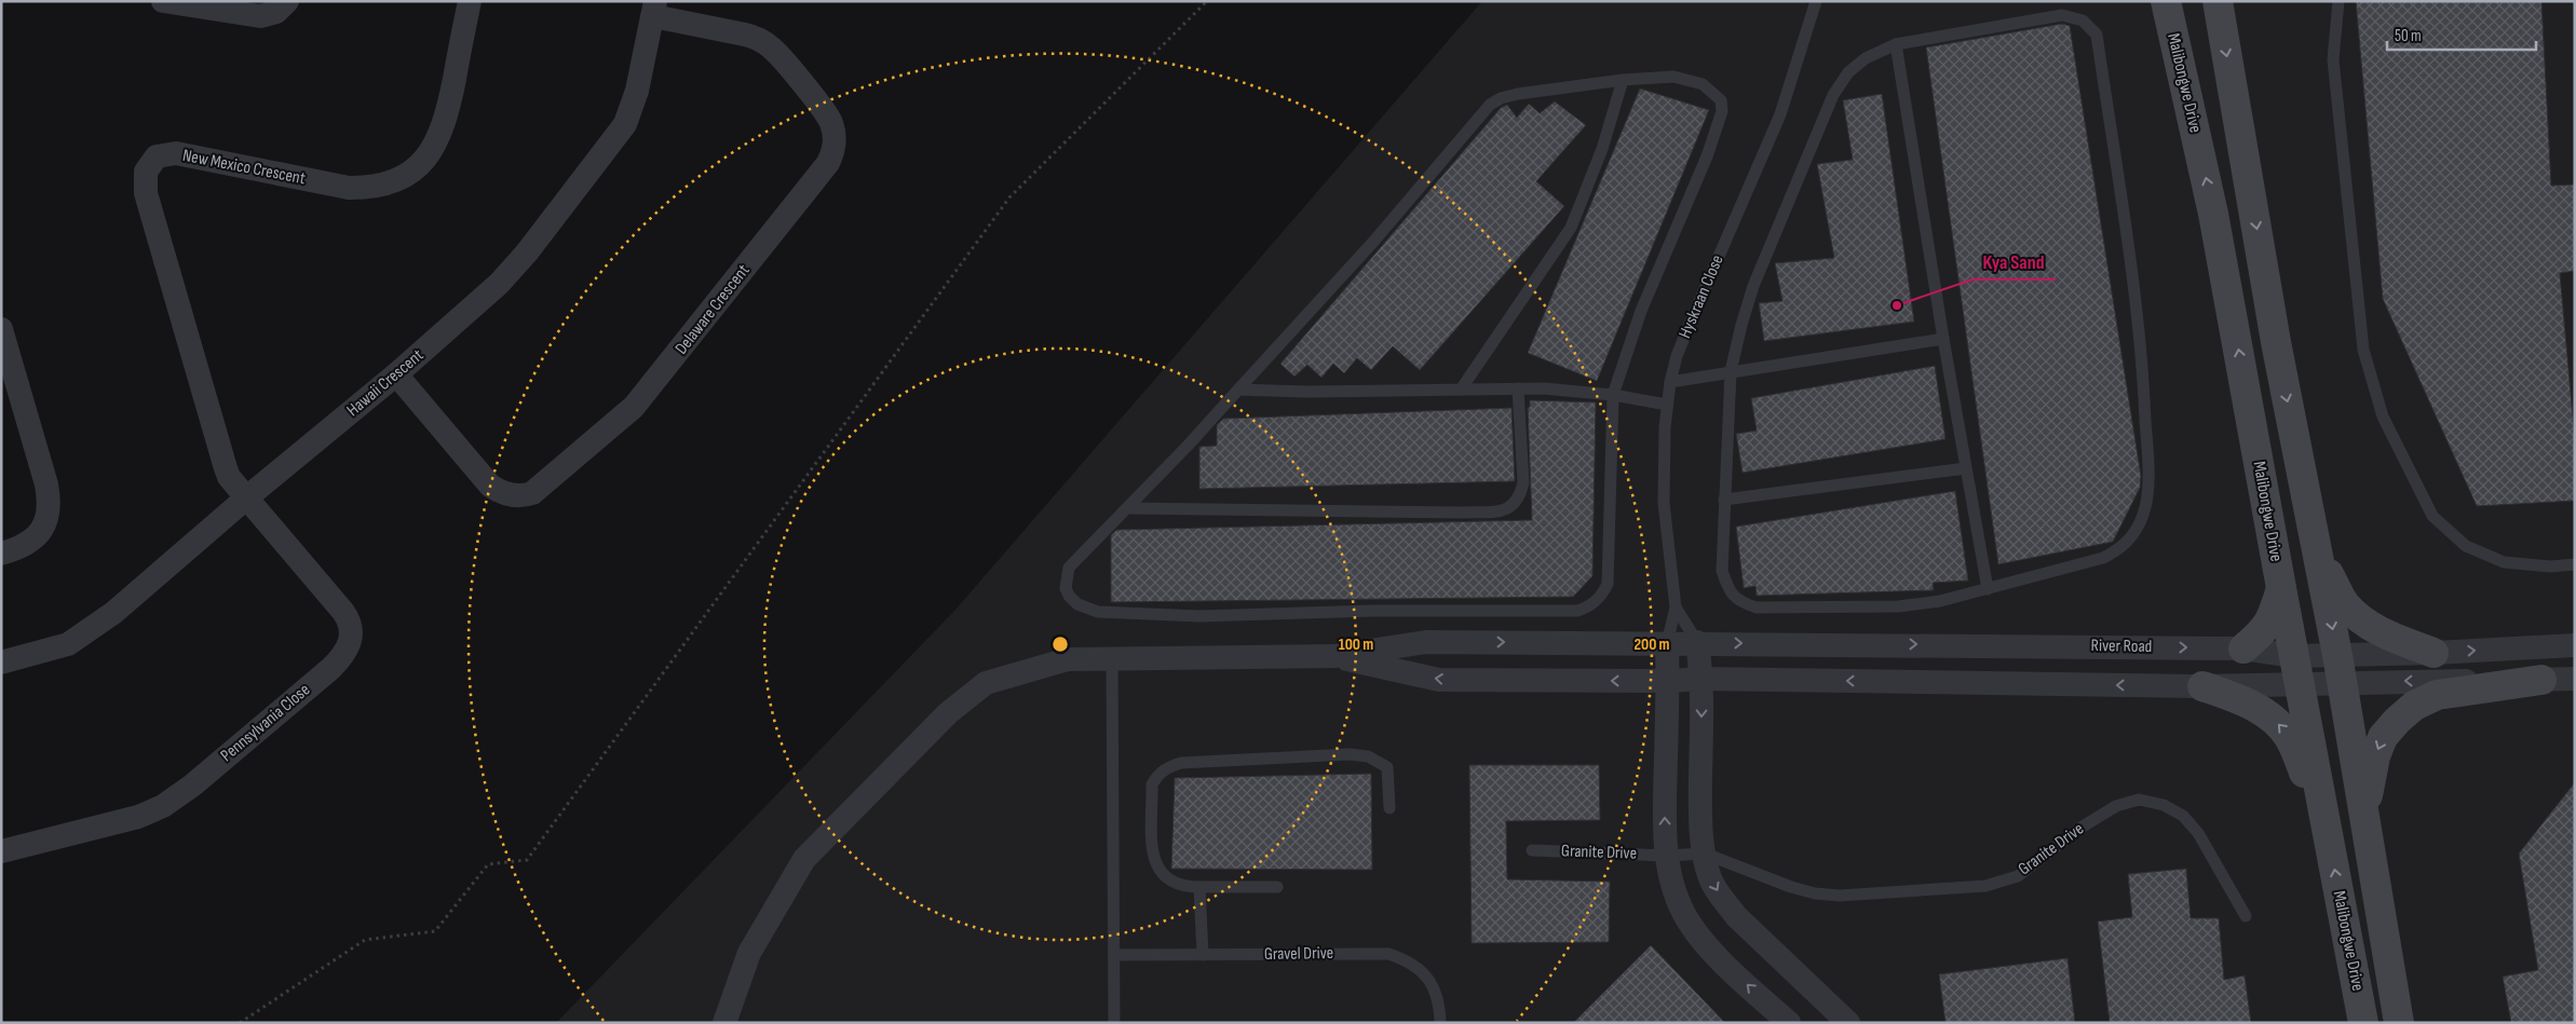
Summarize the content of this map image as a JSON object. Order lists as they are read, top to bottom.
{
  "streets": {
    "main road": ["Malibongwe Drive"],
    "street": [
      "New Mexico Crescent",
      "Delaware Crescent",
      "Hawaii Crescent",
      "River Road",
      "Pennsylvania Close"
    ],
    "lane": ["Hyskraan Close", "Granite Drive", "Gravel Drive"]
  },
  "crossings": [
    ["Malibongwe Drive", "River Road"],
    ["New Mexico Crescent", "Hawaii Crescent"],
    ["New Mexico Crescent", "Pennsylvania Close"],
    ["Delaware Crescent", "Hawaii Crescent"],
    ["Hawaii Crescent", "Pennsylvania Close"]
  ],
  "places": ["Kya Sand"],
  "scale_bar": "50 m",
  "rings": ["100 m", "200 m"]
}
